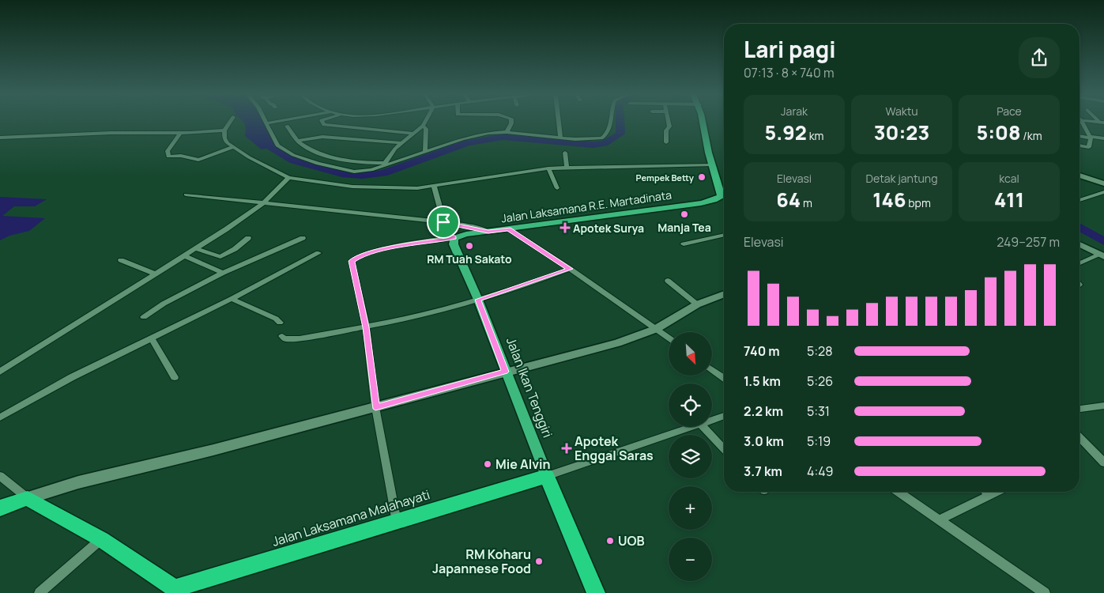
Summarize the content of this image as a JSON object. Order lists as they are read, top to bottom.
{
  "streets": {
    "highway": ["Jalan Ikan Tenggiri", "Jalan Laksamana Malahayati"],
    "main road": ["Jalan Laksamana R.E. Martadinata"]
  },
  "crossings": [
    ["Jalan Laksamana R.E. Martadinata", "Jalan Ikan Tenggiri"],
    ["Jalan Ikan Tenggiri", "Jalan Laksamana Malahayati"]
  ],
  "places": {
    "other": [
      "Pempek Betty",
      "Manja Tea",
      "RM Tuah Sakato",
      "Mie Alvin",
      "UOB",
      "RM Koharu Japannese Food"
    ],
    "health": ["Apotek Surya", "Apotek Enggal Saras"]
  },
  "north": "bottom right",
  "page": {
    "heading": ["Lari pagi", "07:13 · 8 × 740 m"],
    "stats": [
      ["Jarak", "5.92 km"],
      ["Waktu", "30:23"],
      ["Pace", "5:08 /km"],
      ["Elevasi", "64 m"],
      ["Detak jantung", "146 bpm"],
      ["kcal", "411"]
    ],
    "chart": ["Elevasi", "249–257 m"],
    "map_buttons": ["+", "−"],
    "list": [
      {
        "name": "740 m",
        "note": "5:28"
      },
      {
        "name": "1.5 km",
        "note": "5:26"
      },
      {
        "name": "2.2 km",
        "note": "5:31"
      },
      {
        "name": "3.0 km",
        "note": "5:19"
      },
      {
        "name": "3.7 km",
        "note": "4:49"
      }
    ]
  }
}
